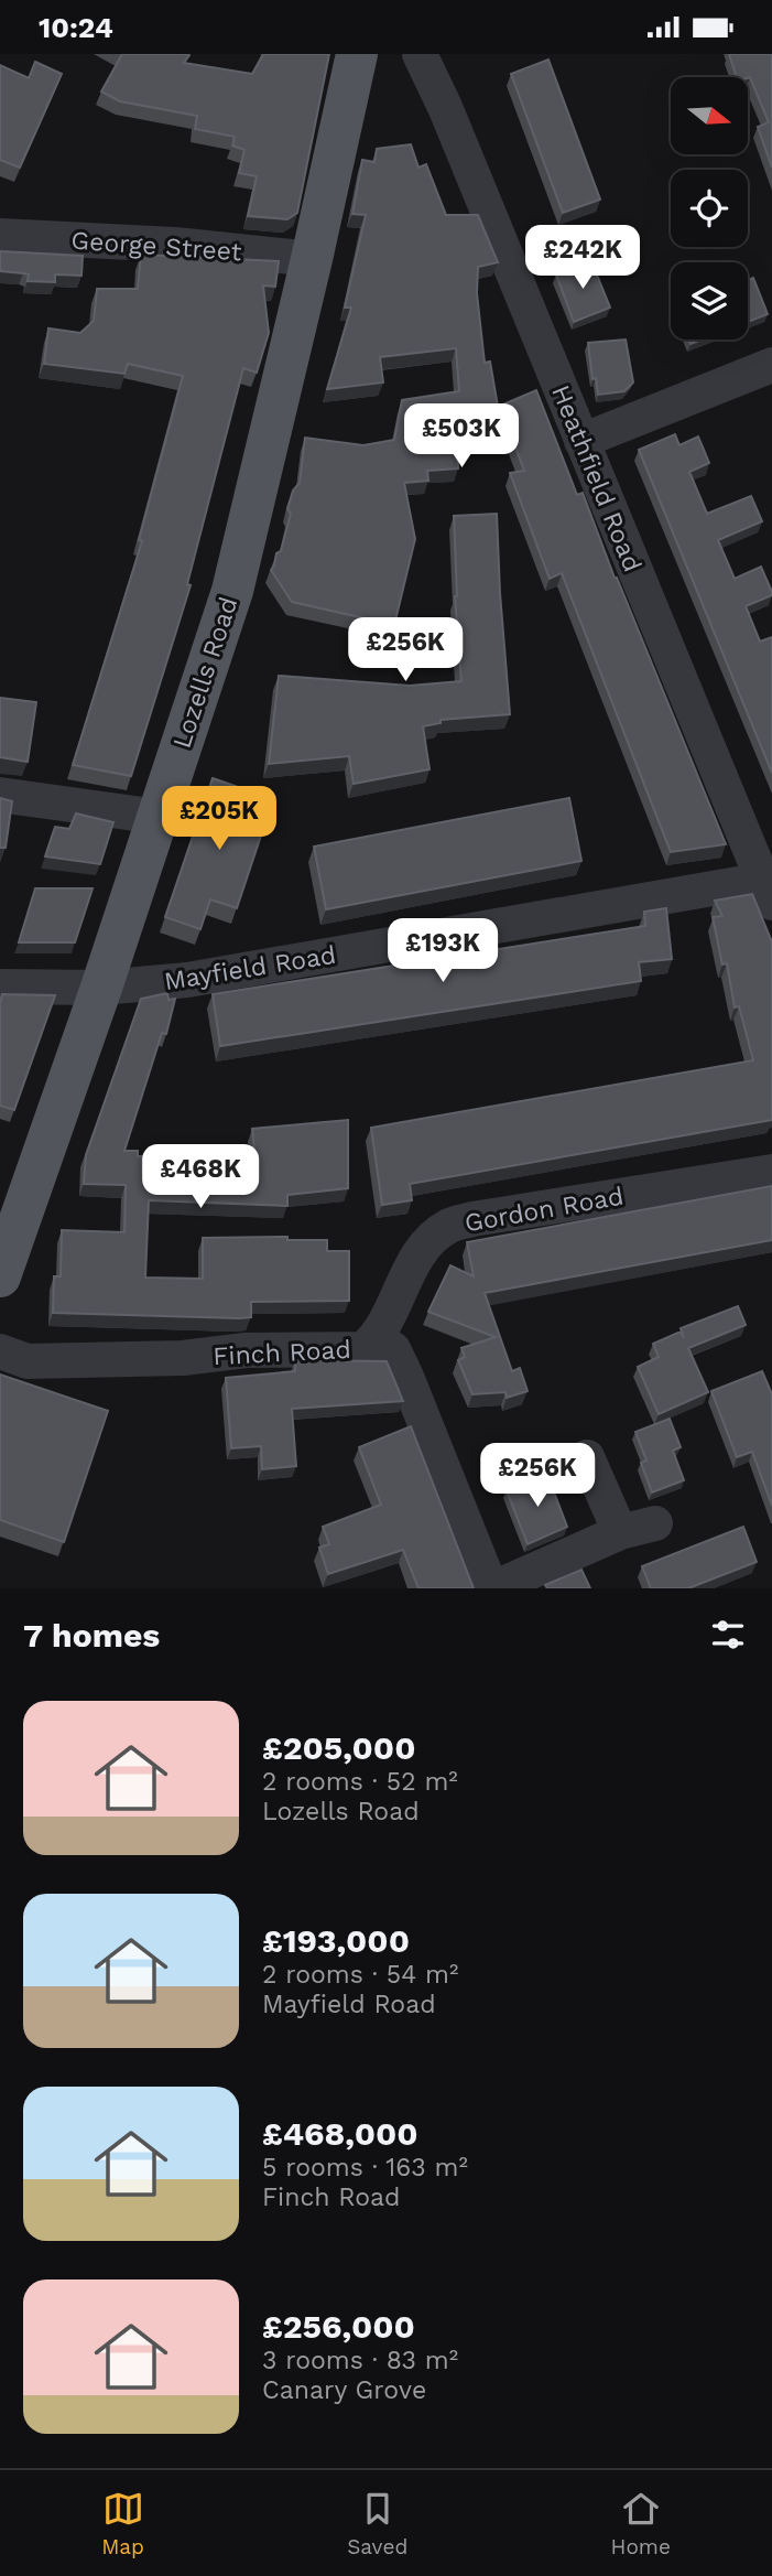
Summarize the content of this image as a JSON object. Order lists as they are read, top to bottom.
{
  "streets": {
    "main road": ["Lozells Road"],
    "street": [
      "George Street",
      "Heathfield Road",
      "Mayfield Road",
      "Gordon Road",
      "Finch Road"
    ]
  },
  "crossings": [
    ["George Street", "Lozells Road"],
    ["Heathfield Road", "Mayfield Road"],
    ["Lozells Road", "Mayfield Road"],
    ["Gordon Road", "Finch Road"]
  ],
  "north": "right",
  "page": {
    "status": "10:24",
    "price": [
      "£242K",
      "£503K",
      "£256K",
      "£205K",
      "£193K",
      "£468K",
      "£256K"
    ],
    "heading": "7 homes",
    "list": [
      {
        "name": "£205,000",
        "note": "2 rooms · 52 m² · Lozells Road"
      },
      {
        "name": "£193,000",
        "note": "2 rooms · 54 m² · Mayfield Road"
      },
      {
        "name": "£468,000",
        "note": "5 rooms · 163 m² · Finch Road"
      },
      {
        "name": "£256,000",
        "note": "3 rooms · 83 m² · Canary Grove"
      }
    ],
    "tabs": ["Map", "Saved", "Home"]
  }
}
